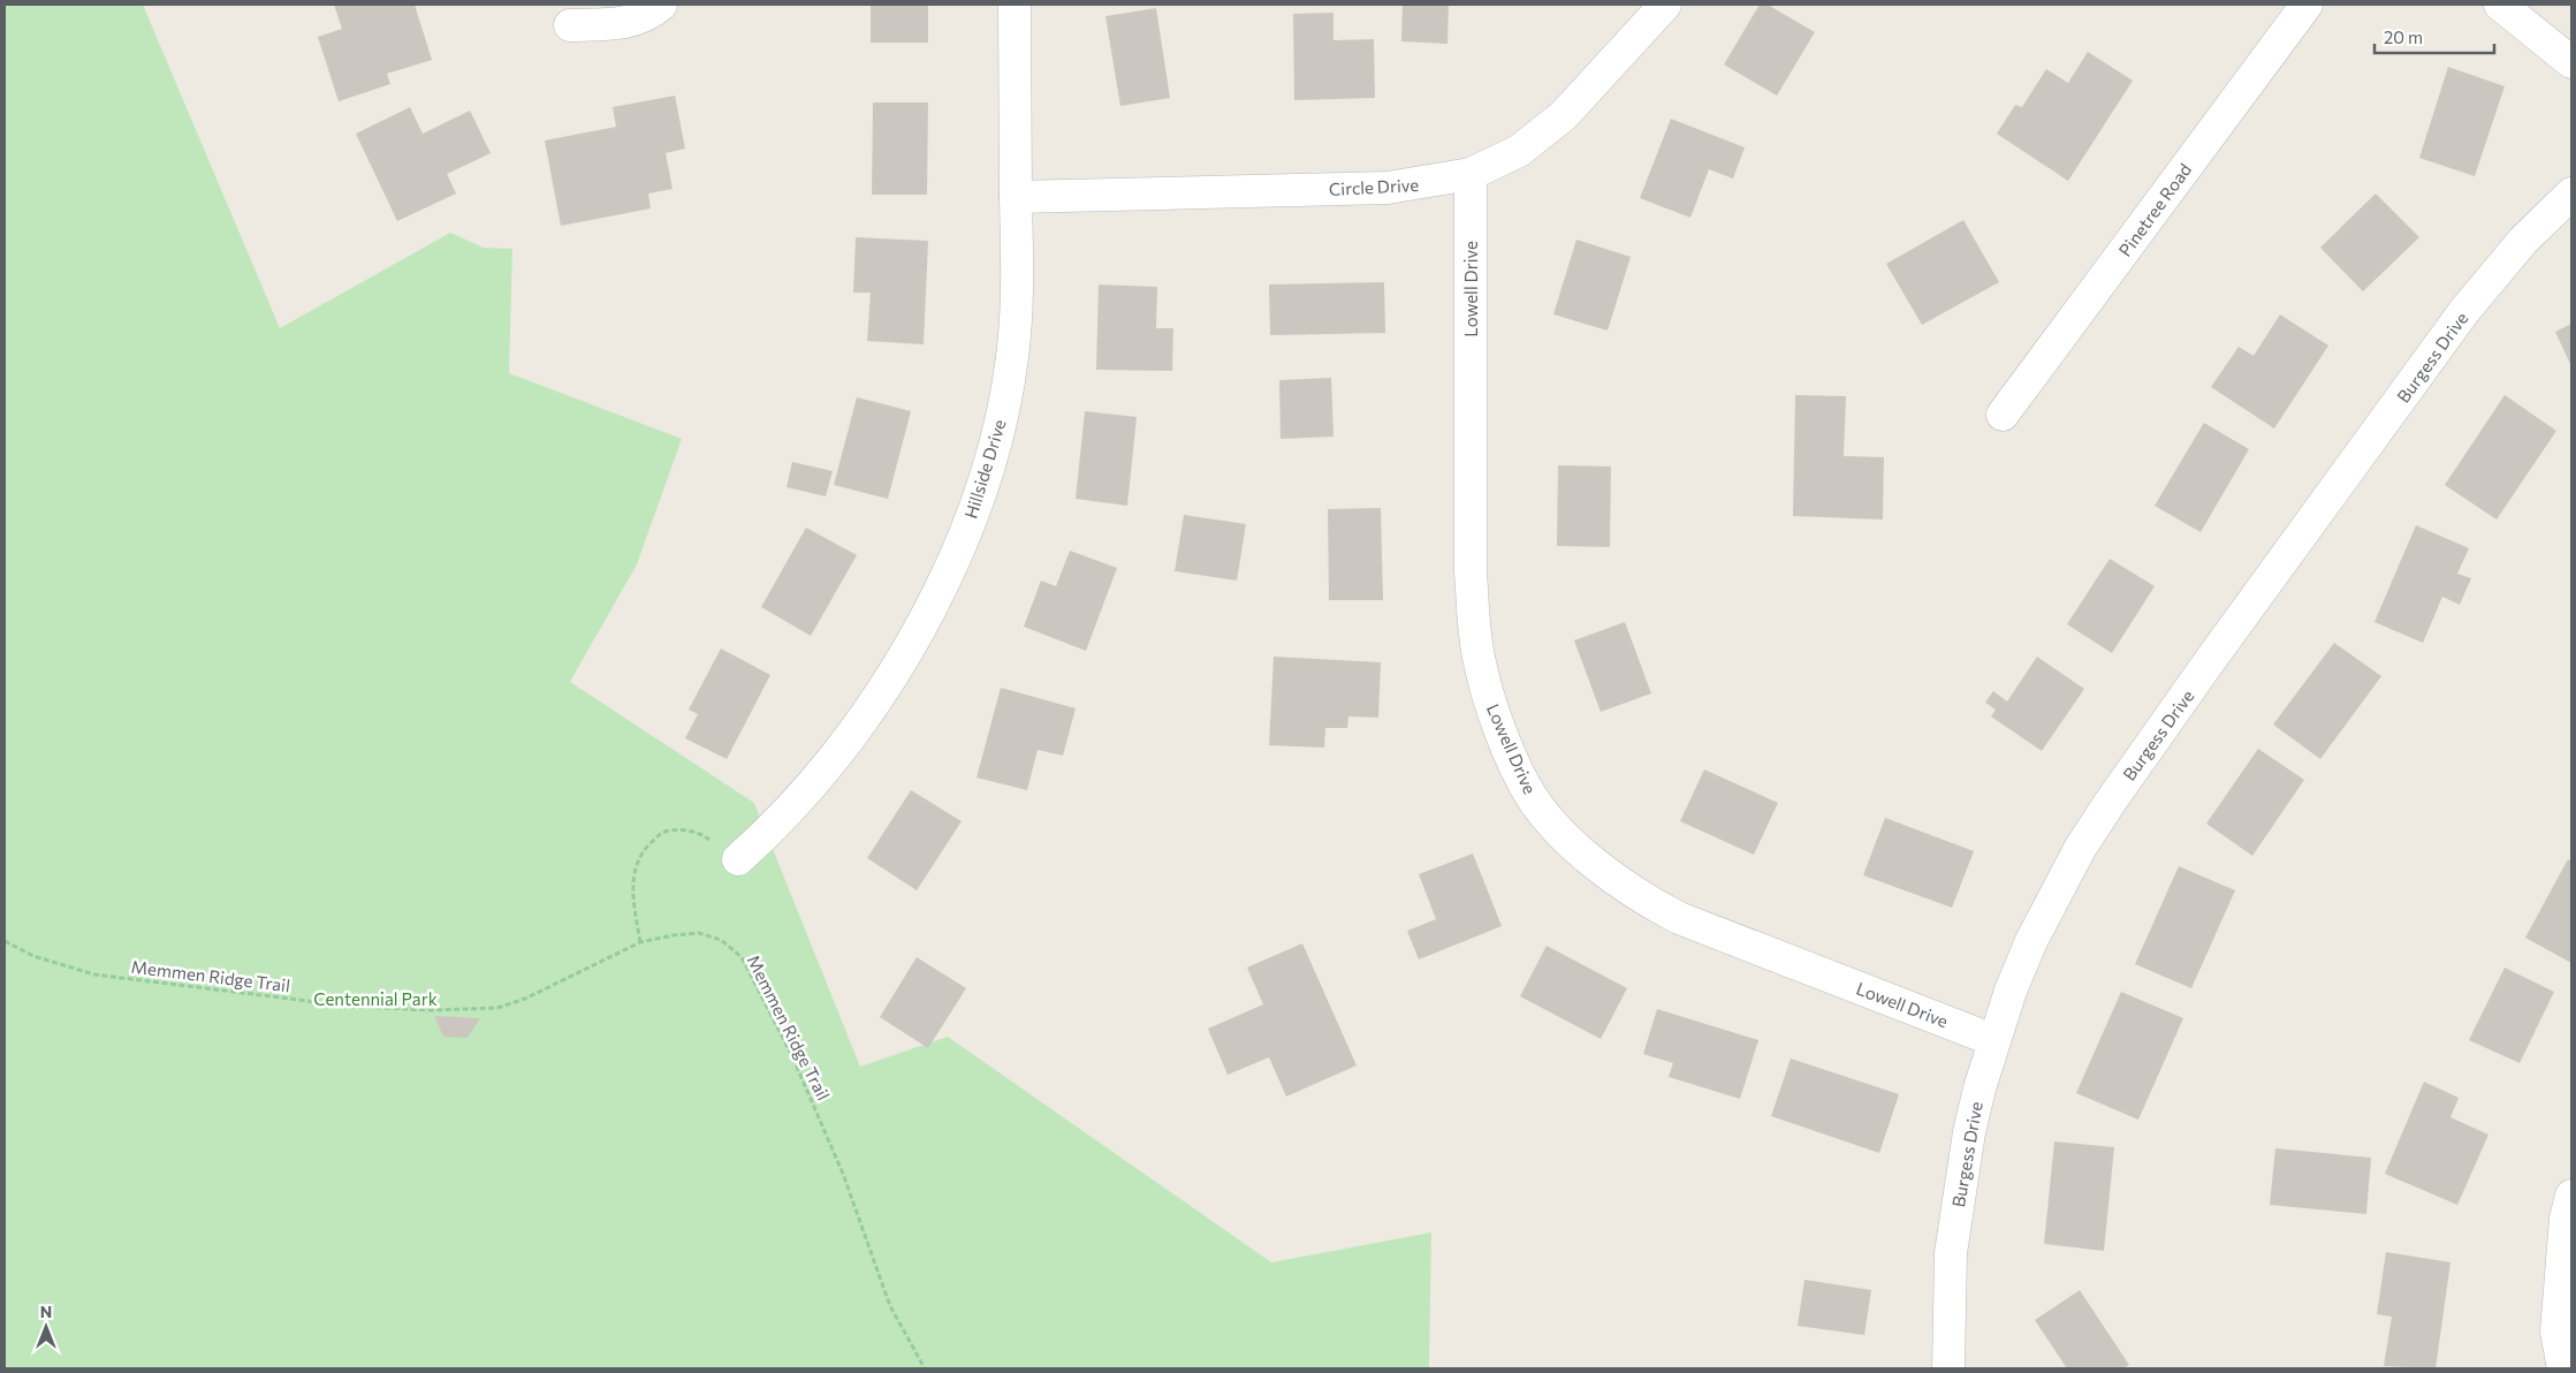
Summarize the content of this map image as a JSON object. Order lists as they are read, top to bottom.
{
  "streets": {
    "street": [
      "Circle Drive",
      "Pinetree Road",
      "Lowell Drive",
      "Burgess Drive",
      "Hillside Drive"
    ],
    "path": ["Memmen Ridge Trail"]
  },
  "crossings": [
    ["Circle Drive", "Lowell Drive"],
    ["Circle Drive", "Hillside Drive"],
    ["Lowell Drive", "Burgess Drive"]
  ],
  "parks": ["Centennial Park"],
  "scale_bar": "20 m",
  "north": "top"
}
